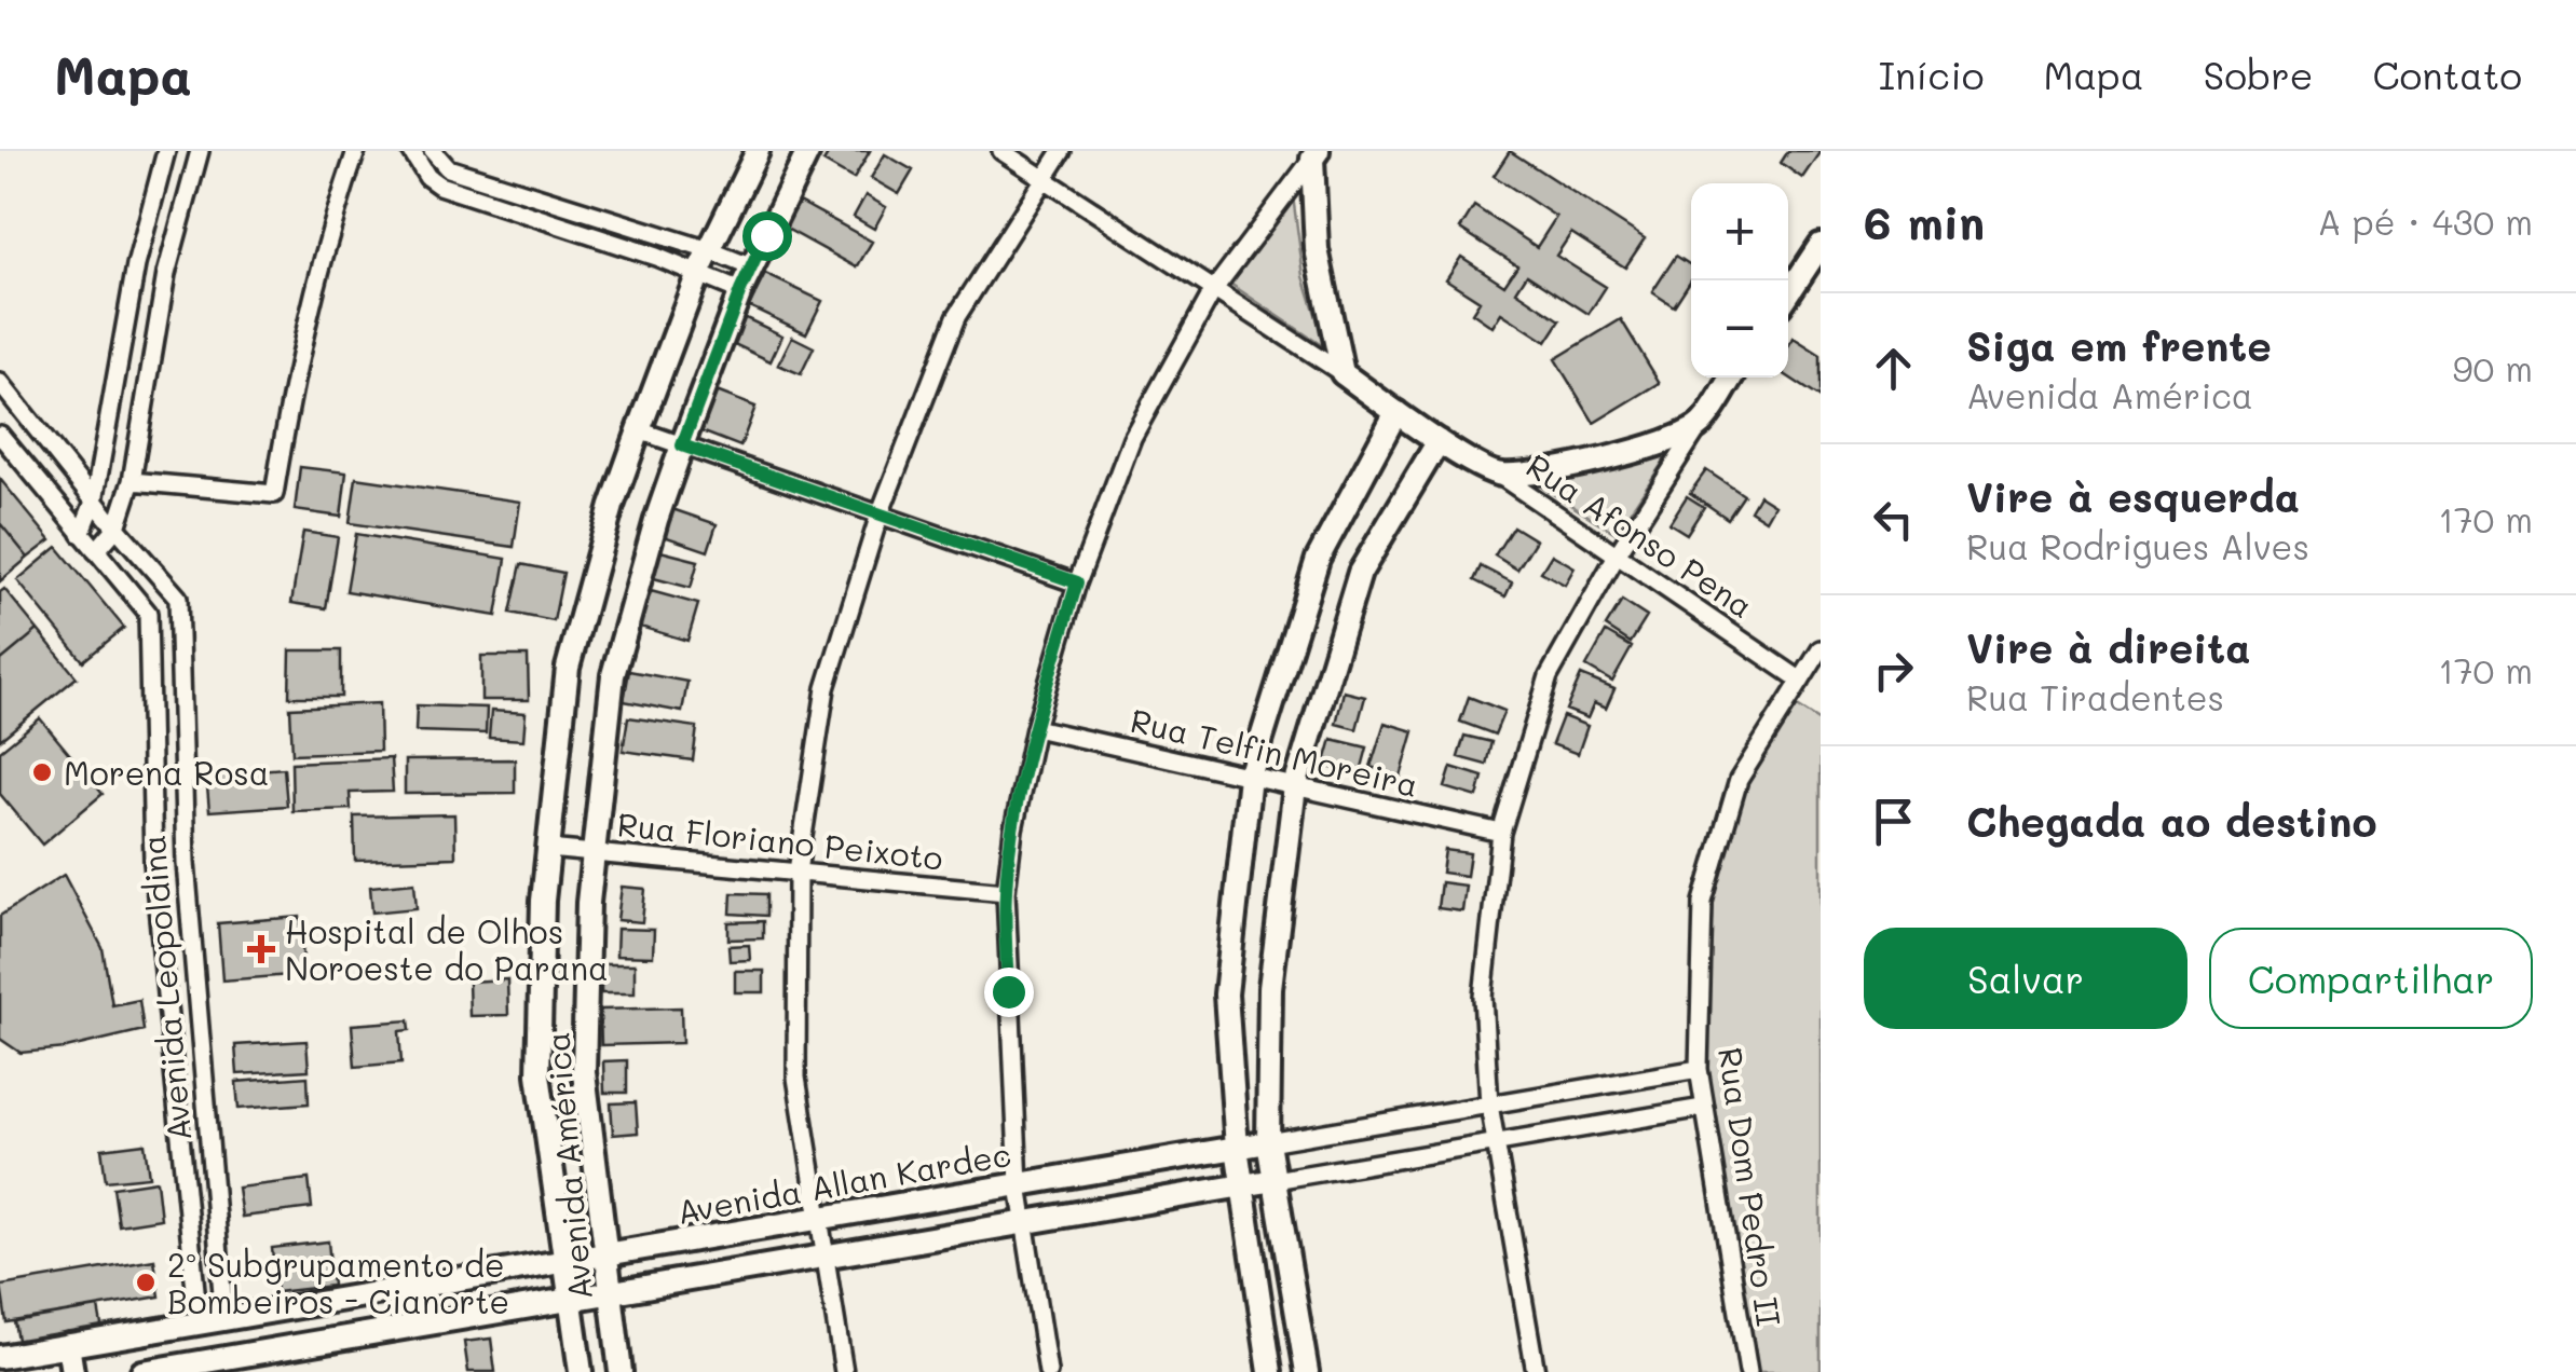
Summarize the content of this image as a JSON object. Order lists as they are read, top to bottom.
{
  "streets": {
    "main road": ["Avenida Leopoldina", "Avenida América", "Avenida Allan Kardec"],
    "street": [
      "Rua Afonso Pena",
      "Rua Telfin Moreira",
      "Rua Floriano Peixoto",
      "Rua Dom Pedro II"
    ]
  },
  "crossings": [
    ["Rua Afonso Pena", "Rua Dom Pedro II"],
    ["Rua Floriano Peixoto", "Avenida América"],
    ["Avenida Leopoldina", "Avenida Allan Kardec"],
    ["Avenida América", "Avenida Allan Kardec"],
    ["Avenida Allan Kardec", "Rua Dom Pedro II"]
  ],
  "places": {
    "other": ["Morena Rosa", "2º Subgrupamento de Bombeiros - Cianorte"],
    "health": ["Hospital de Olhos Noroeste do Parana"]
  },
  "page": {
    "header": "Mapa",
    "nav": [
      "Início",
      "Mapa",
      "Sobre",
      "Contato"
    ],
    "heading": ["6 min", "A pé · 430 m"],
    "map_buttons": ["+", "−"],
    "list": [
      ["Siga em frente", "Avenida América", "90 m"],
      ["Vire à esquerda", "Rua Rodrigues Alves", "170 m"],
      ["Vire à direita", "Rua Tiradentes", "170 m"],
      "Chegada ao destino"
    ],
    "buttons": ["Salvar", "Compartilhar"]
  }
}
